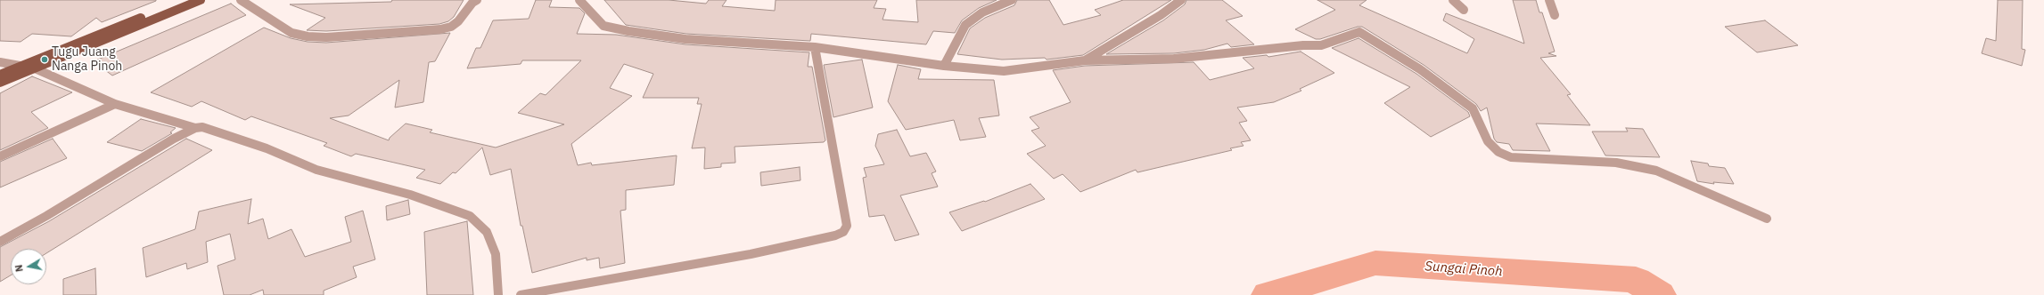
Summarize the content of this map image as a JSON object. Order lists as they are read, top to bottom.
{
  "water": ["Sungai Pinoh"],
  "places": ["Tugu Juang Nanga Pinoh"],
  "north": "left"
}
